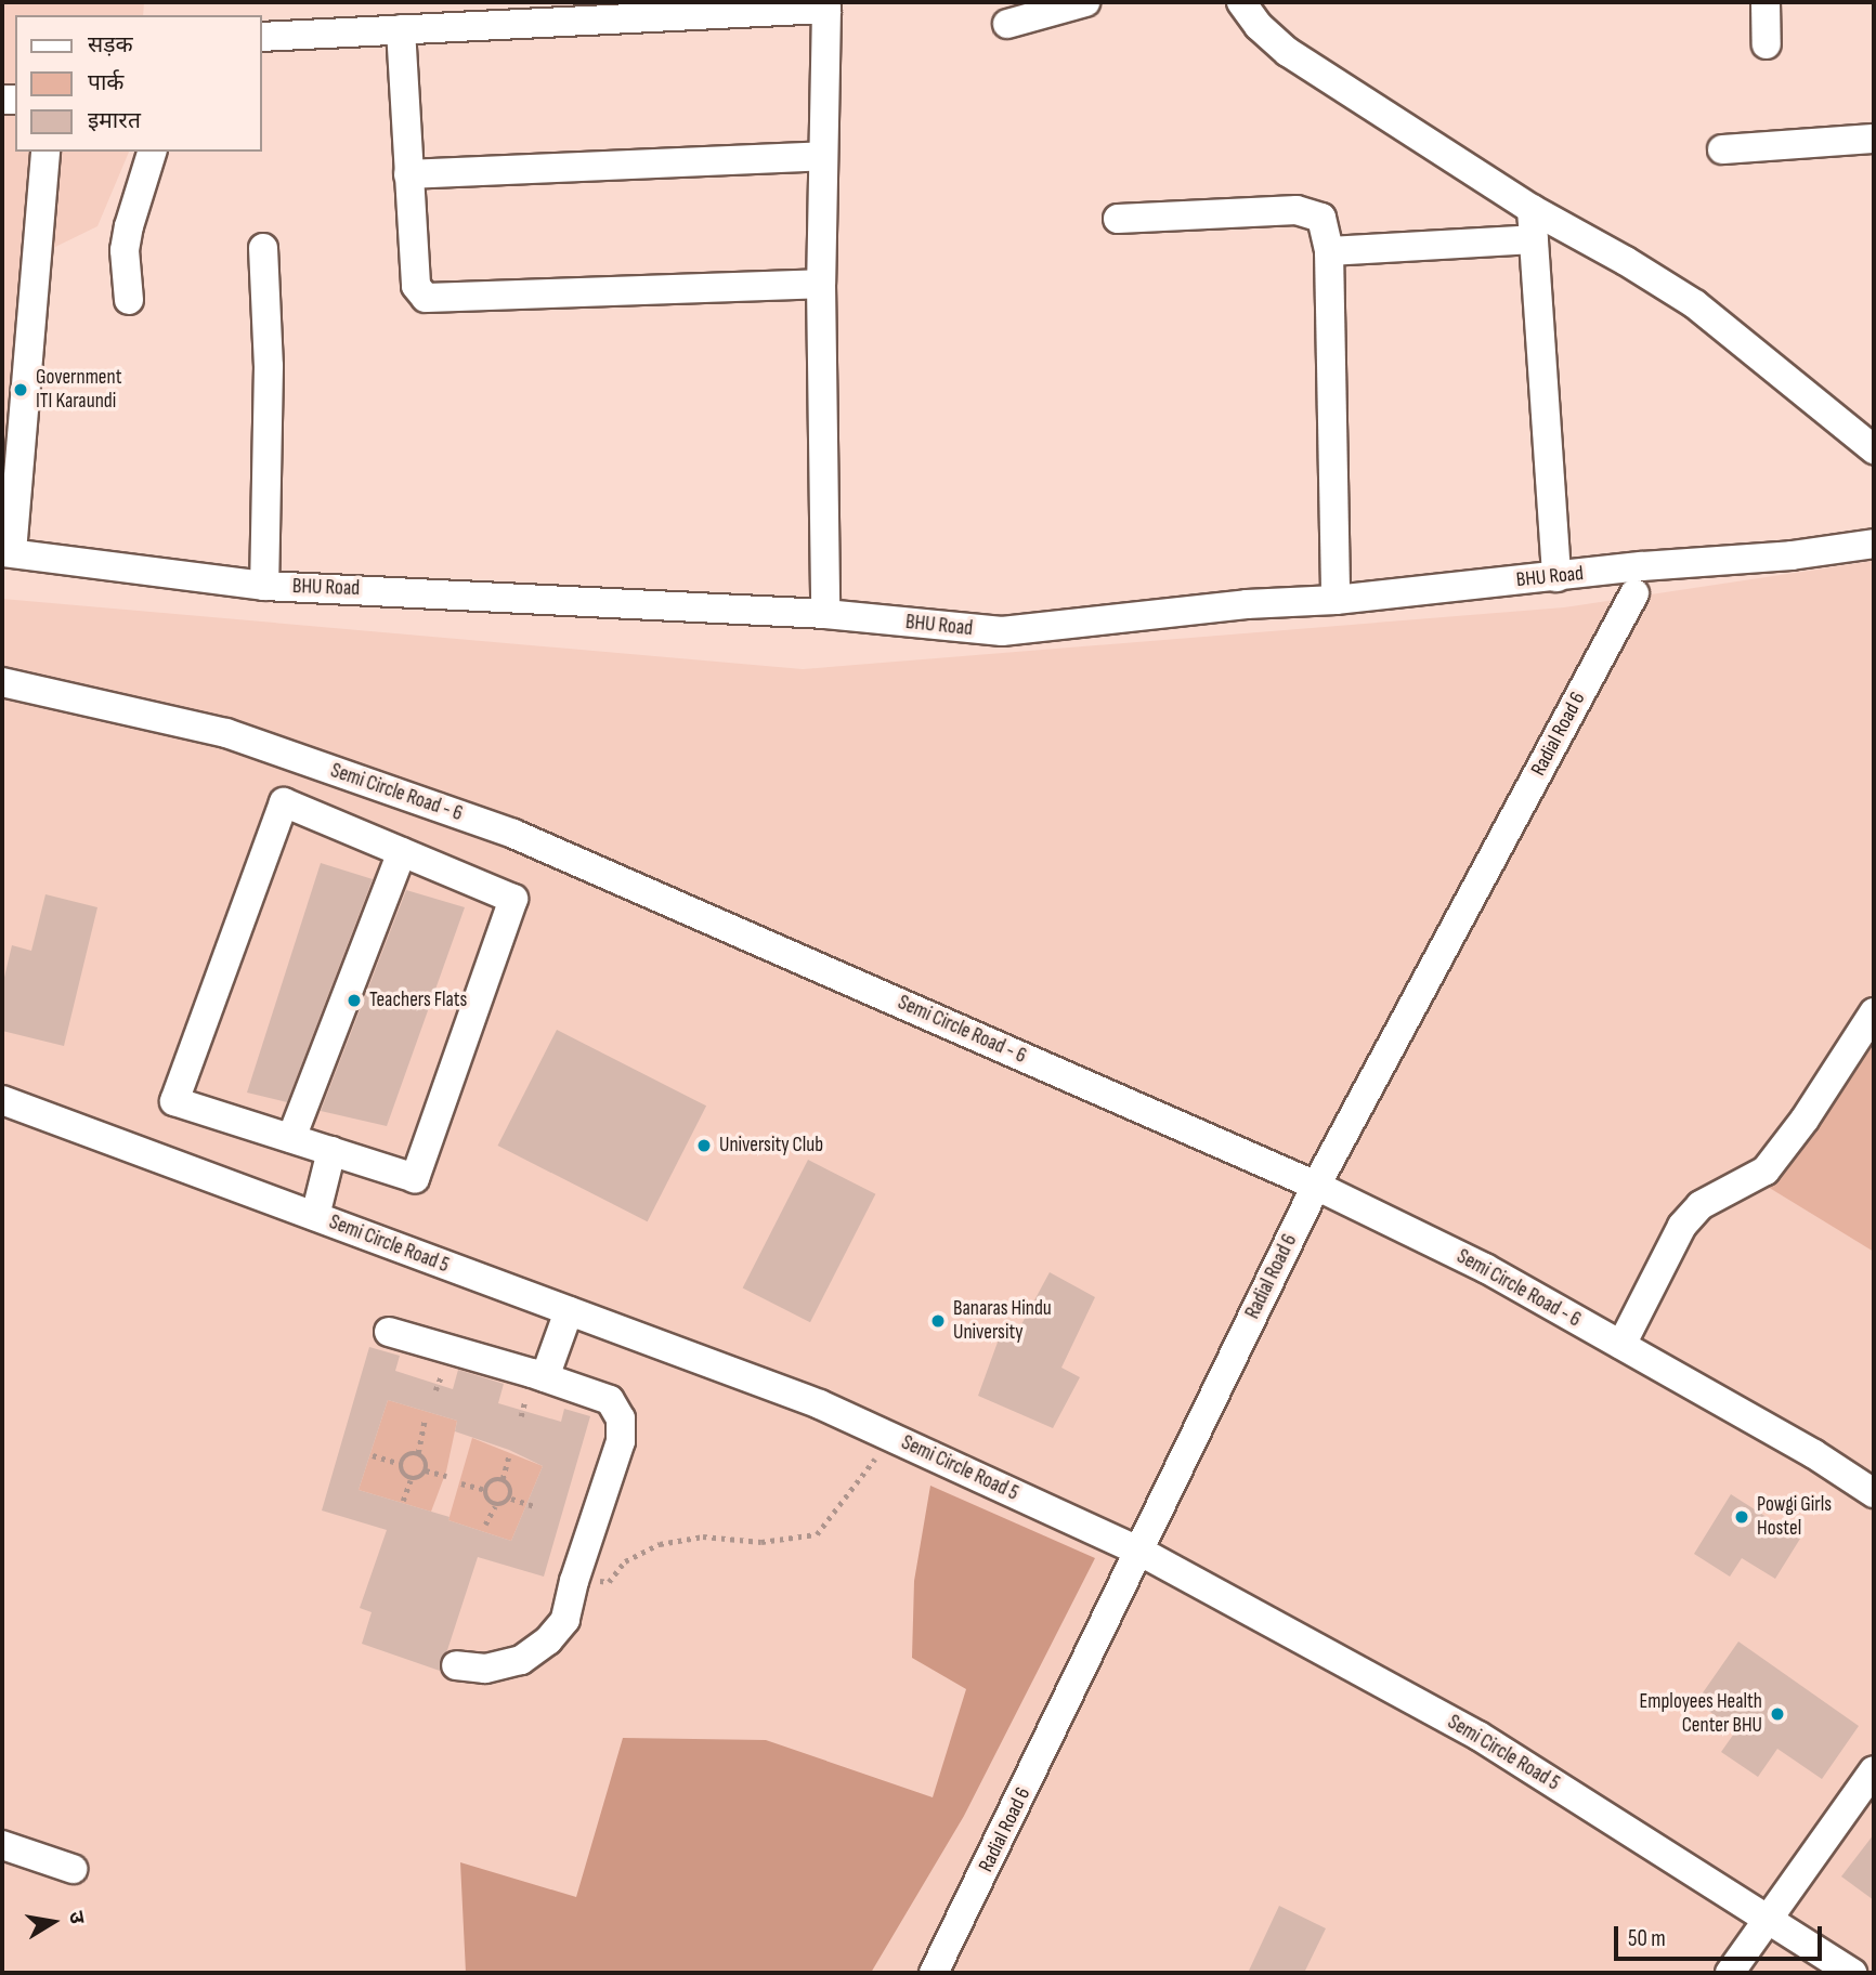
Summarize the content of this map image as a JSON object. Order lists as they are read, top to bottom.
{
  "streets": {
    "street": [
      "BHU Road",
      "Radial Road 6",
      "Semi Circle Road - 6",
      "Semi Circle Road 5"
    ]
  },
  "crossings": [
    ["Radial Road 6", "Semi Circle Road - 6"],
    ["Radial Road 6", "Semi Circle Road 5"]
  ],
  "places": [
    "Government ITI Karaundi",
    "Teachers Flats",
    "University Club",
    "Banaras Hindu University",
    "Powgi Girls Hostel",
    "Employees Health Center BHU"
  ],
  "legend": ["सड़क", "पार्क", "इमारत"],
  "scale_bar": "50 m",
  "north": "right"
}
